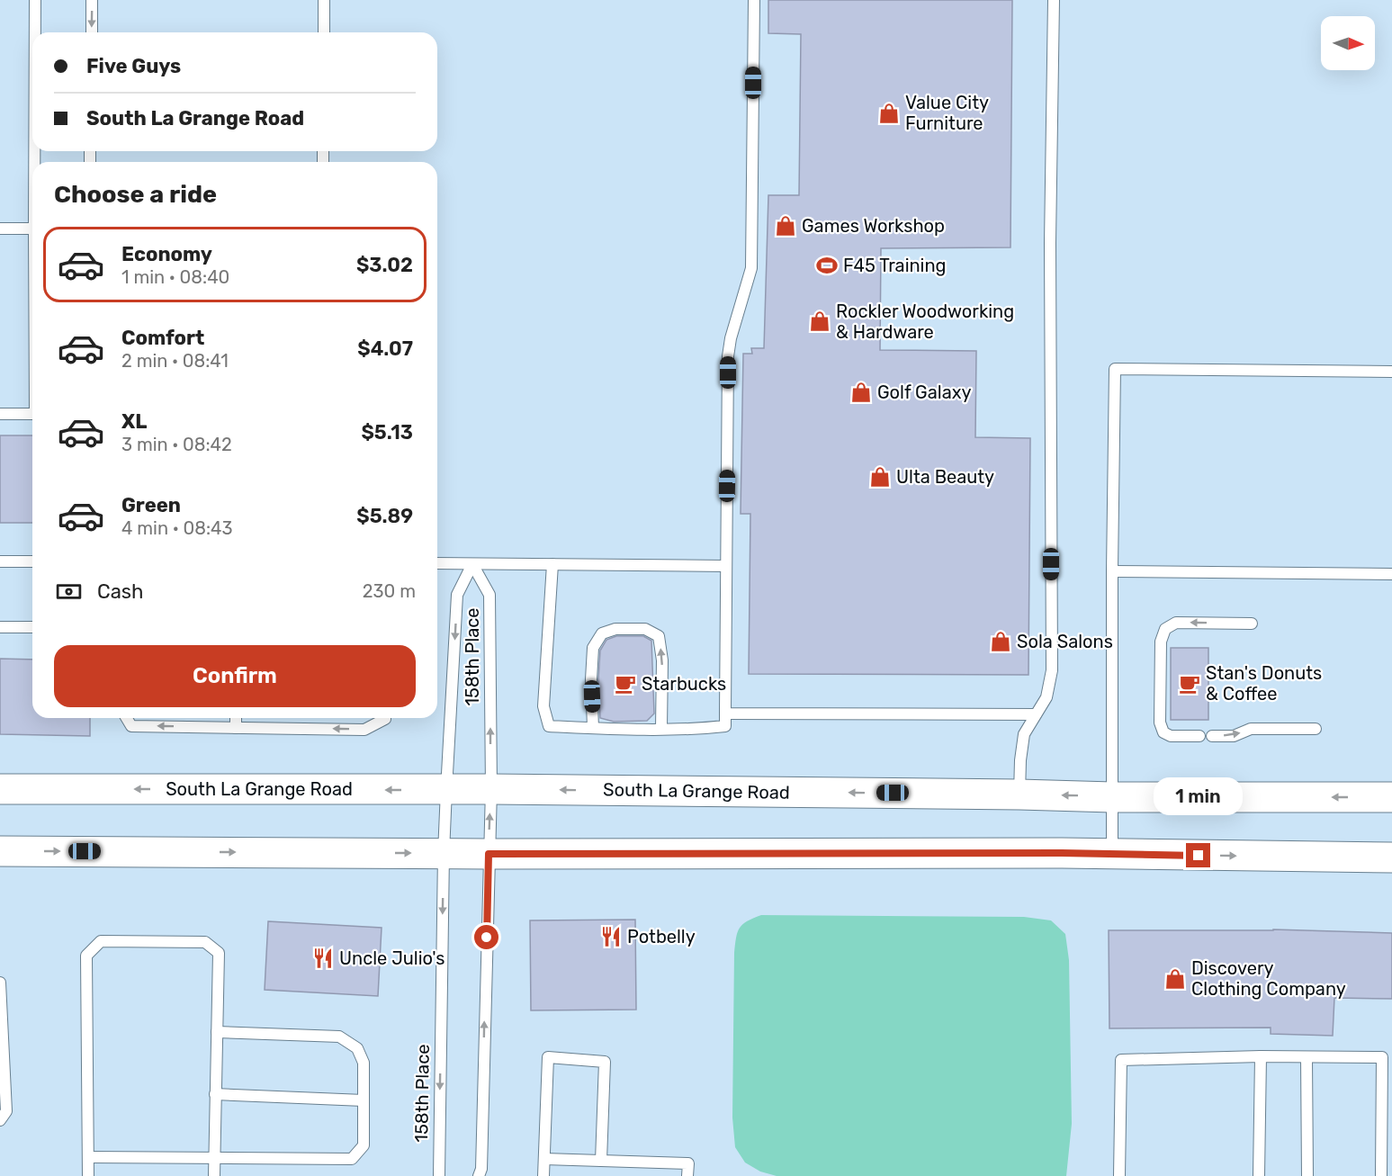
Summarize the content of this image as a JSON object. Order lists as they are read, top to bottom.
{
  "streets": {
    "highway": ["South La Grange Road"],
    "lane": ["158th Place"]
  },
  "crossings": [
    ["158th Place", "South La Grange Road"]
  ],
  "places": {
    "shop": [
      "Value City Furniture",
      "Games Workshop",
      "Rockler Woodworking & Hardware",
      "Golf Galaxy",
      "Ulta Beauty",
      "Sola Salons",
      "Discovery Clothing Company"
    ],
    "sports": ["F45 Training"],
    "cafe": ["Starbucks", "Stan's Donuts & Coffee"],
    "restaurant": ["Potbelly", "Uncle Julio's"]
  },
  "north": "right",
  "page": {
    "banner": ["Five Guys", "South La Grange Road"],
    "heading": "Choose a ride",
    "list": [
      {
        "name": "Economy",
        "note": "1 min · 08:40",
        "value": "$3.02"
      },
      {
        "name": "Comfort",
        "note": "2 min · 08:41",
        "value": "$4.07"
      },
      {
        "name": "XL",
        "note": "3 min · 08:42",
        "value": "$5.13"
      },
      {
        "name": "Green",
        "note": "4 min · 08:43",
        "value": "$5.89"
      }
    ],
    "pay": ["Cash", "230 m"],
    "buttons": "Confirm",
    "bubble": "1 min"
  }
}
